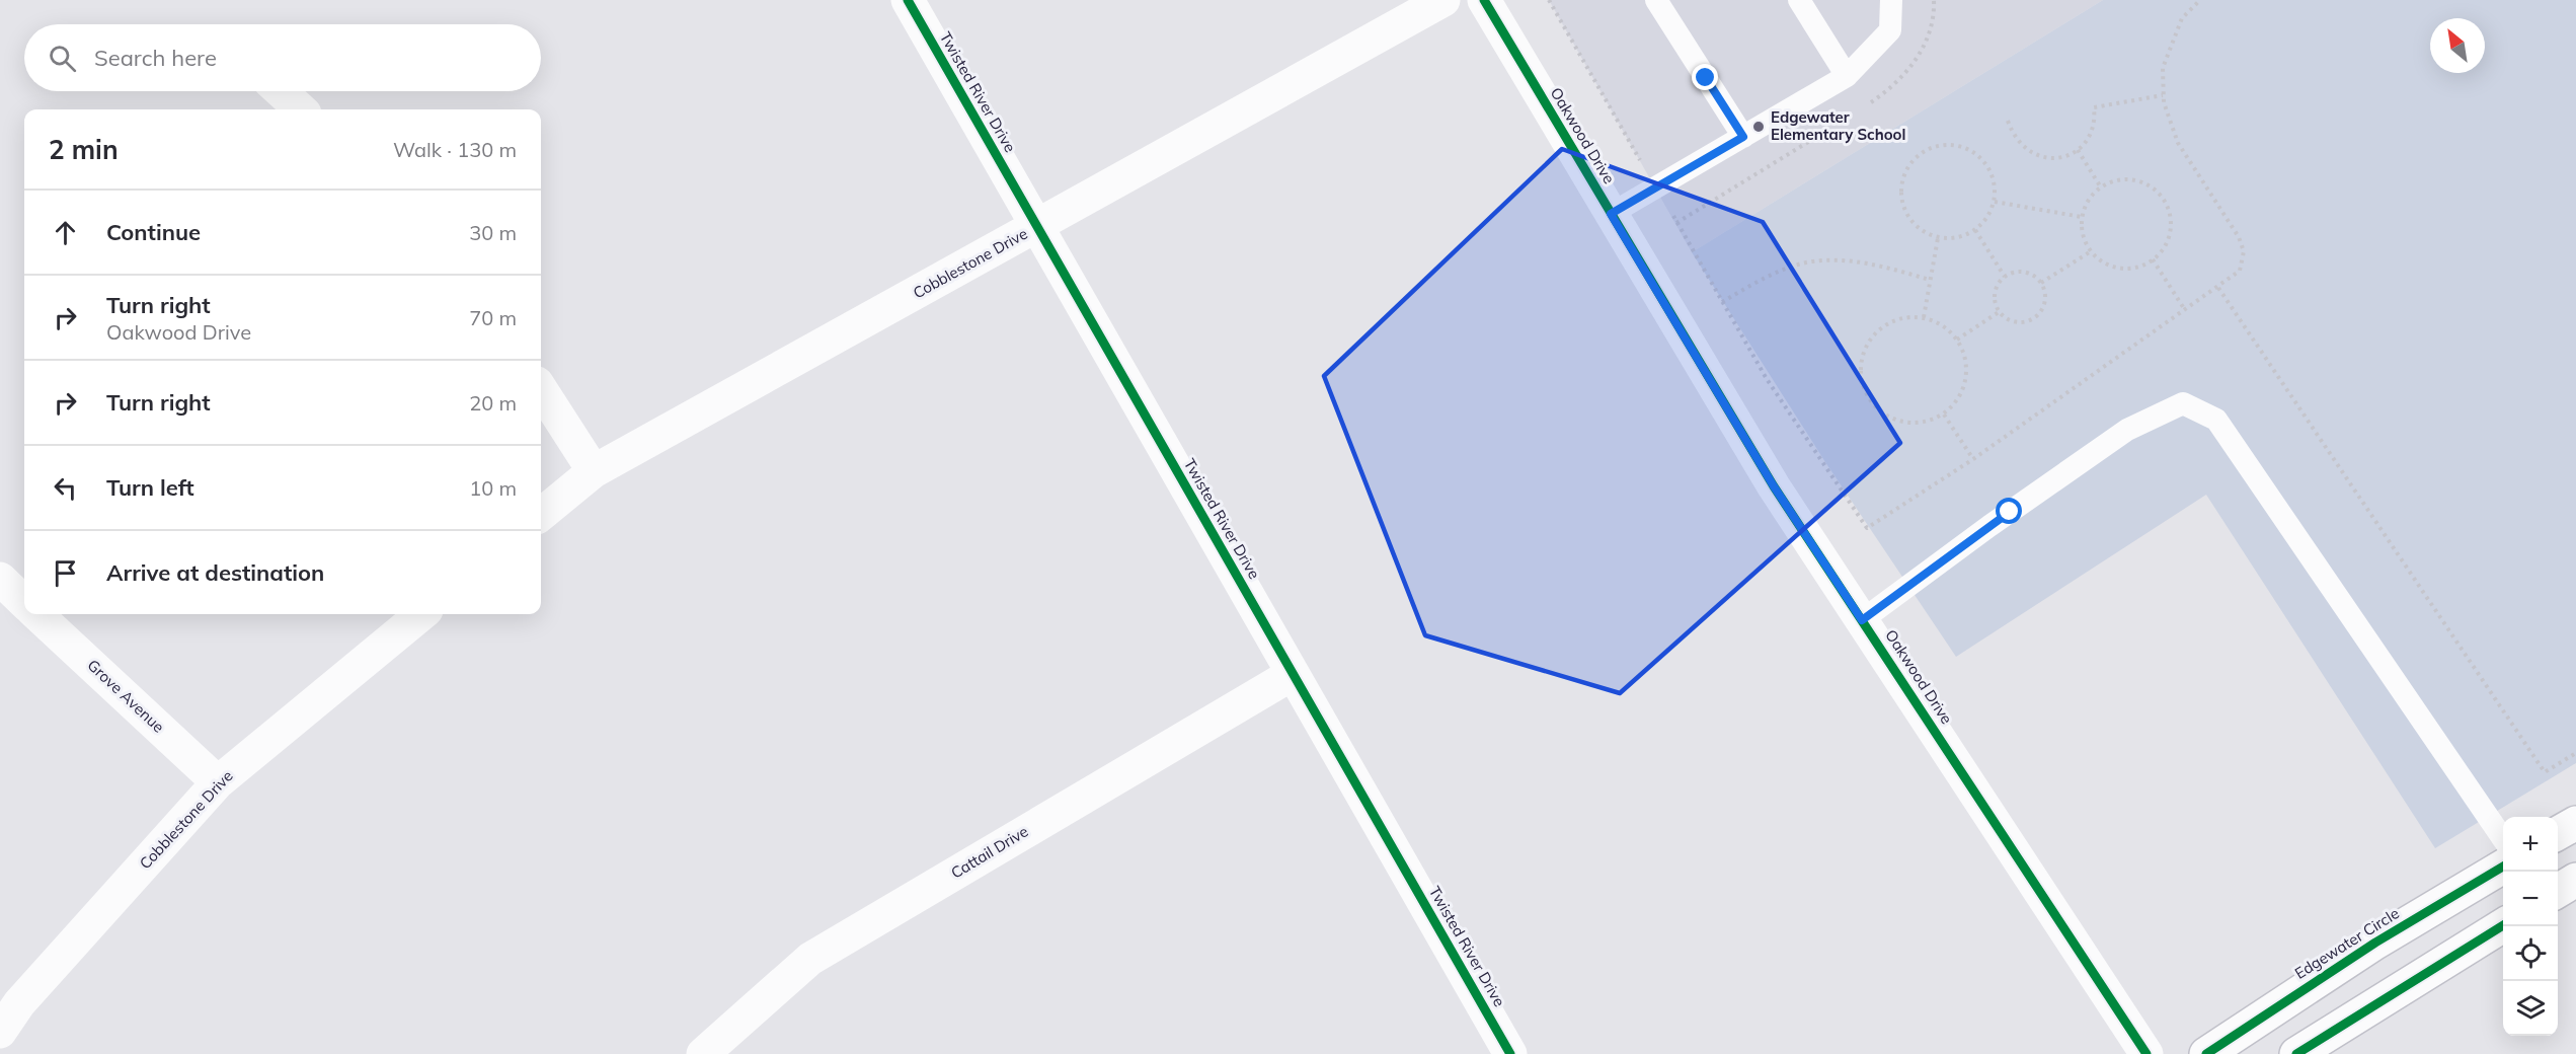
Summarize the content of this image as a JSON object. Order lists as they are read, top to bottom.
{
  "streets": {
    "street": [
      "Twisted River Drive",
      "Oakwood Drive",
      "Cobblestone Drive",
      "Grove Avenue",
      "Cattail Drive",
      "Edgewater Circle"
    ]
  },
  "crossings": [
    ["Twisted River Drive", "Cobblestone Drive"],
    ["Twisted River Drive", "Cattail Drive"],
    ["Cobblestone Drive", "Grove Avenue"]
  ],
  "places": ["Edgewater Elementary School"],
  "north": "top left",
  "page": {
    "search": "Search here",
    "heading": ["2 min", "Walk · 130 m"],
    "list": [
      ["Continue", "30 m"],
      ["Turn right", "Oakwood Drive", "70 m"],
      ["Turn right", "20 m"],
      ["Turn left", "10 m"],
      "Arrive at destination"
    ],
    "map_buttons": ["+", "−"]
  }
}
